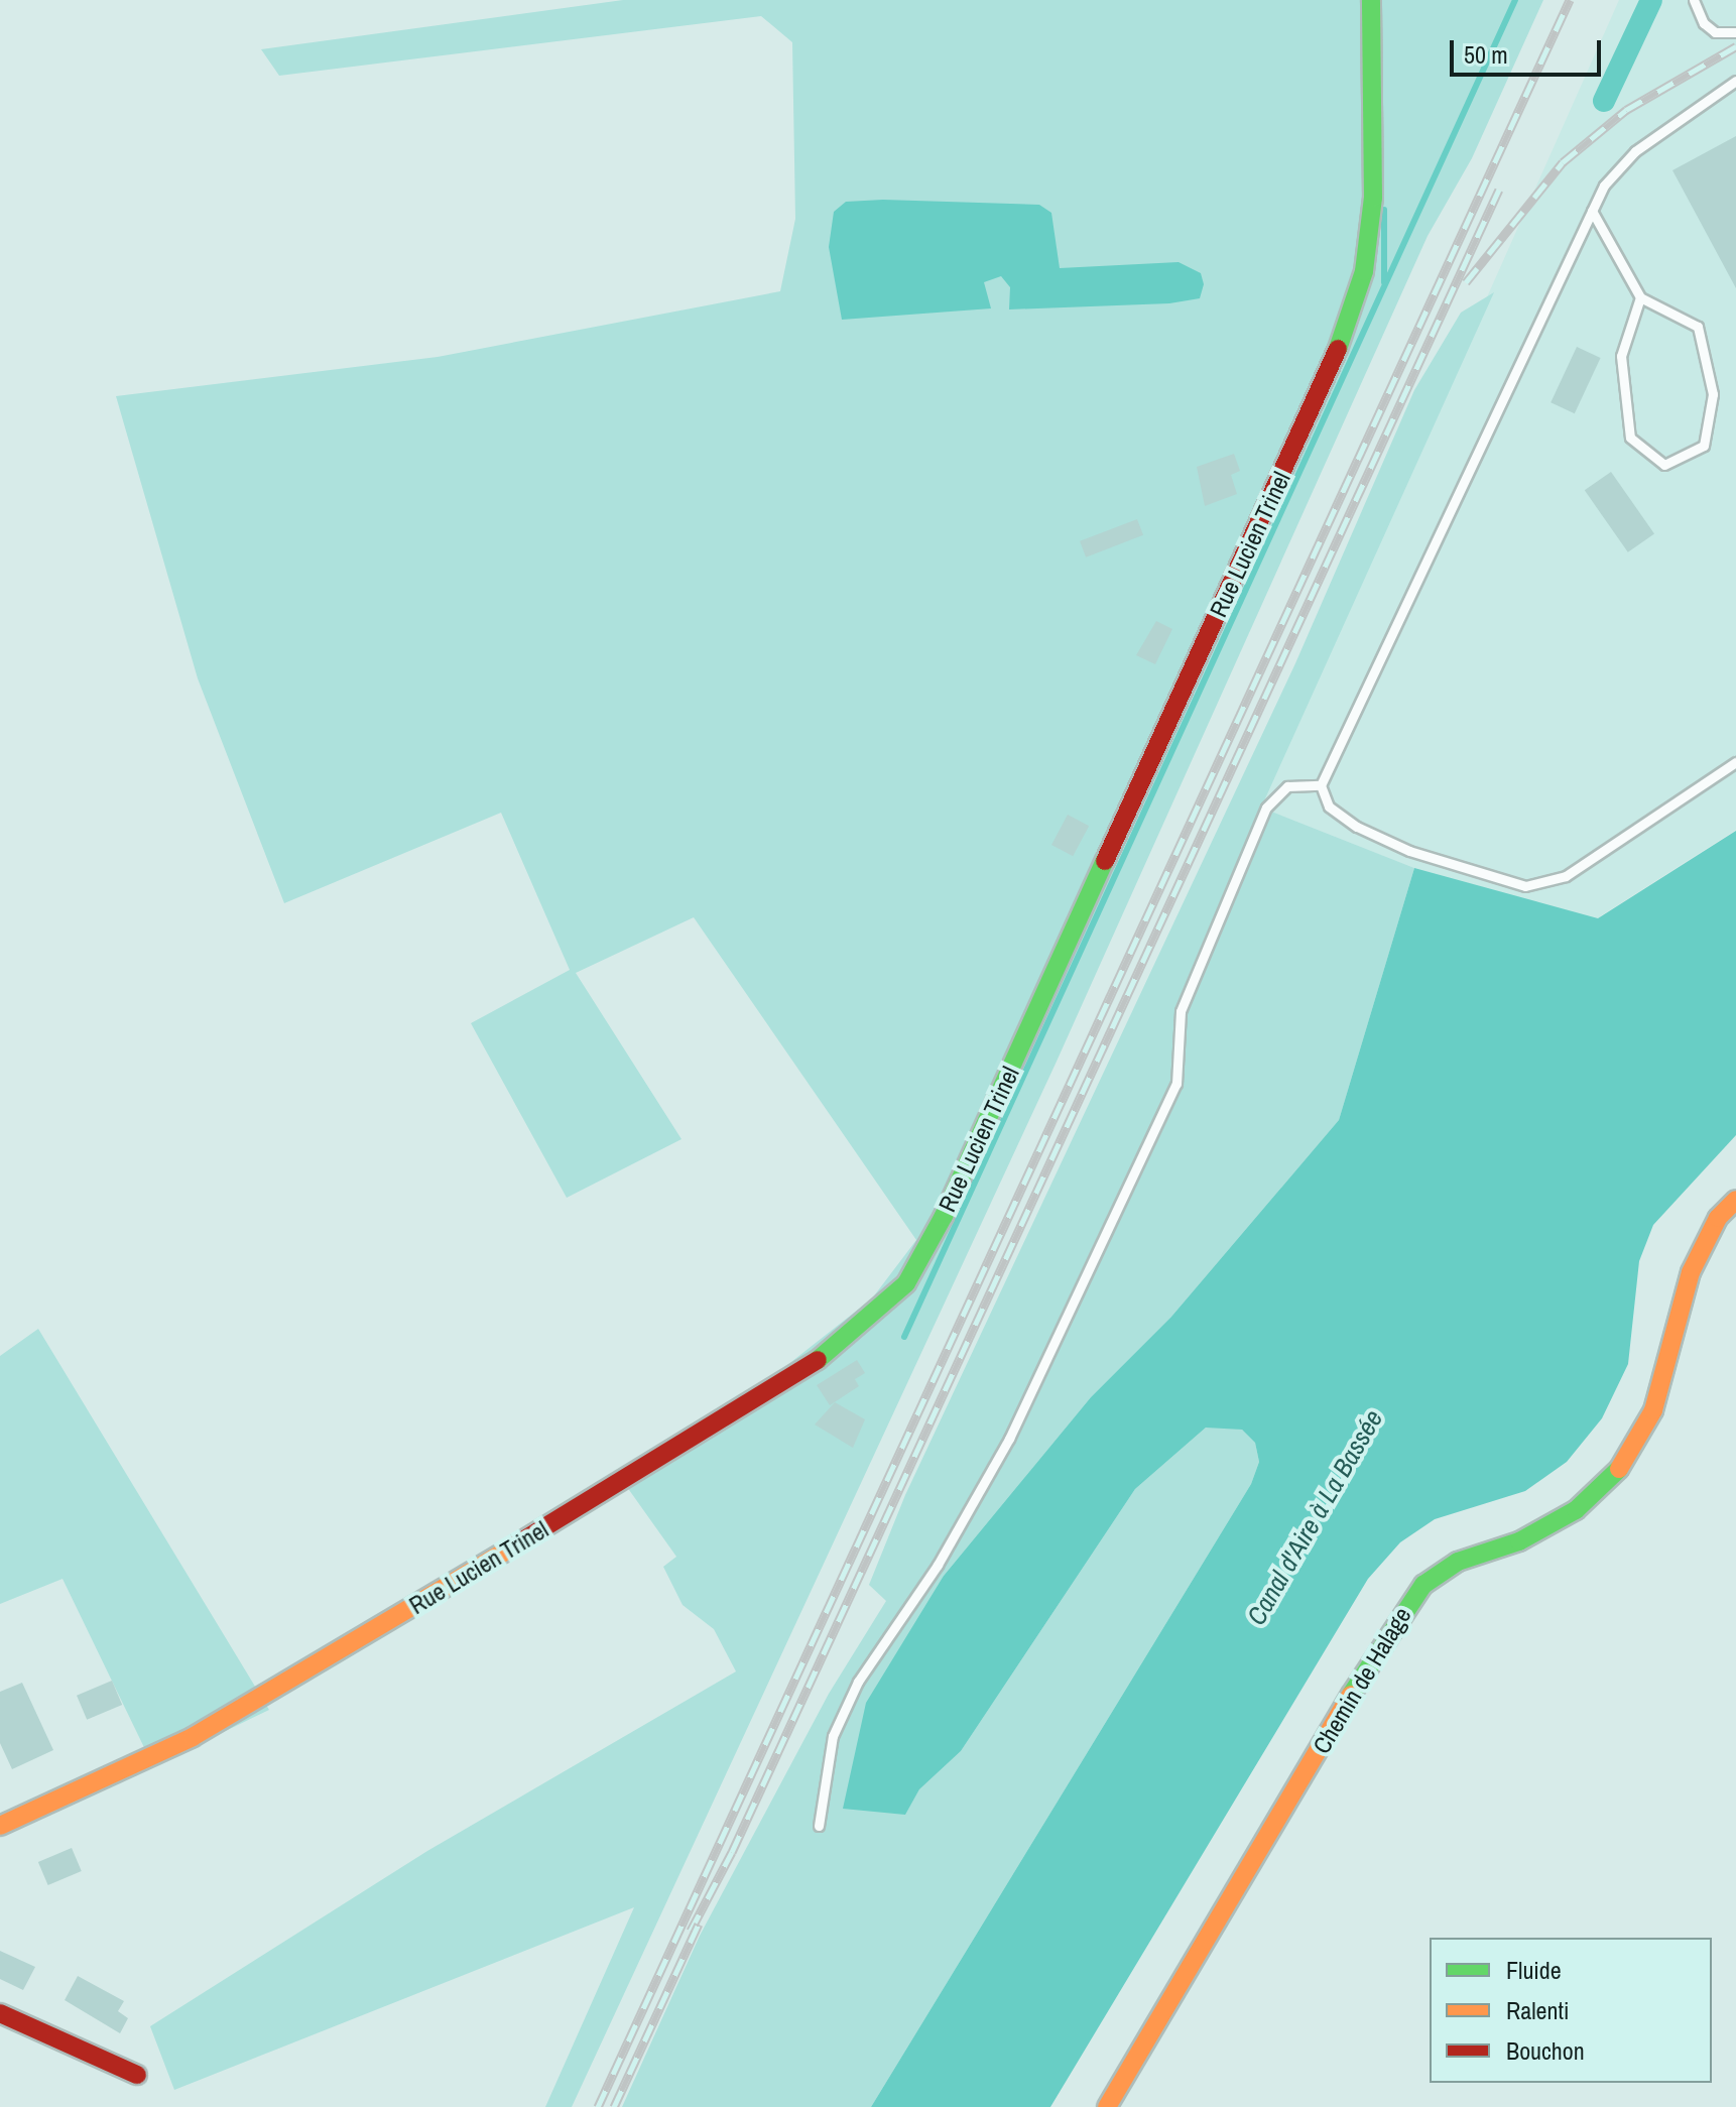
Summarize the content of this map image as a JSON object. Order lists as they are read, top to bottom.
{
  "streets": {
    "street": ["Rue Lucien Trinel", "Chemin de Halage"]
  },
  "water": ["Canal d'Aire à La Bassée"],
  "legend": ["Fluide", "Ralenti", "Bouchon"],
  "scale_bar": "50 m"
}
